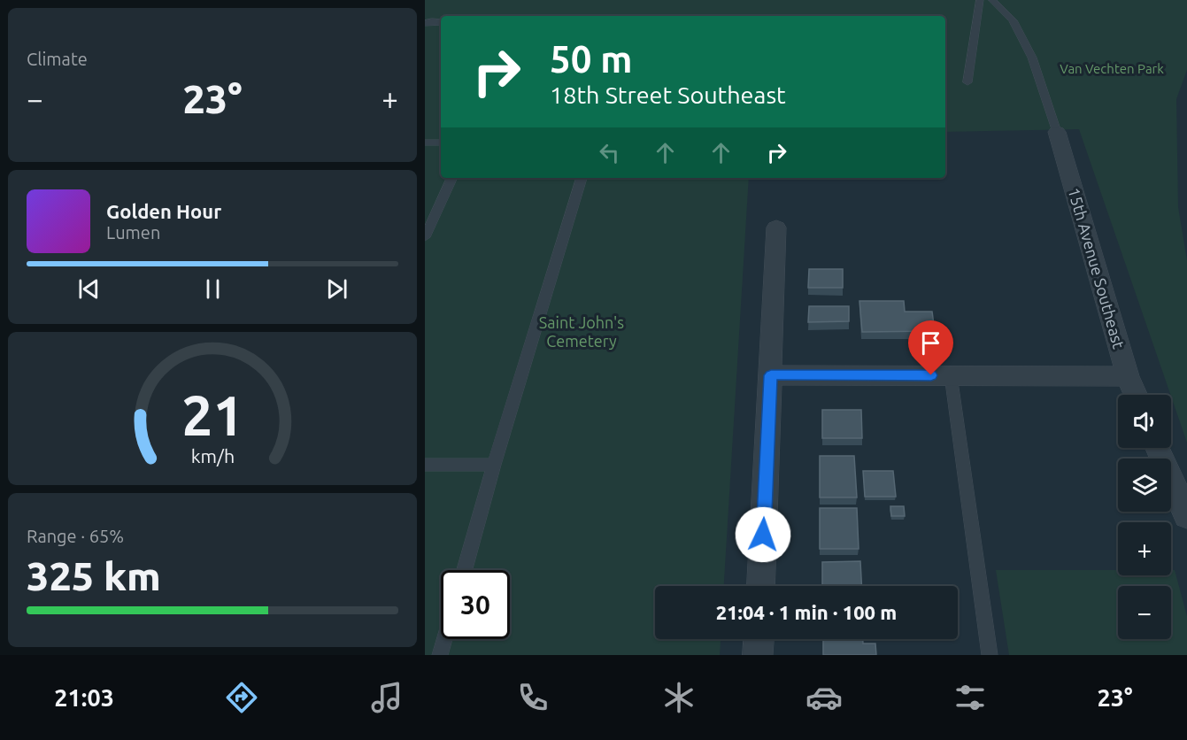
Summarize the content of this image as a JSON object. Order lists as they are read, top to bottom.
{
  "streets": {
    "street": ["15th Avenue Southeast"]
  },
  "parks": ["Van Vechten Park", "Saint John's Cemetery"],
  "page": {
    "tile": [
      "Climate",
      ["Range · 65%", "325 km"]
    ],
    "turn": ["50 m", "18th Street Southeast"],
    "heat": ["−", "23°", "+"],
    "song": ["Golden Hour", "Lumen"],
    "map_buttons": ["+", "−"],
    "limit": "30",
    "trip": "21:04 · 1 min · 100 m",
    "tabs": ["21:03", "23°"],
    "gauge": ["21", "km/h"]
  }
}
